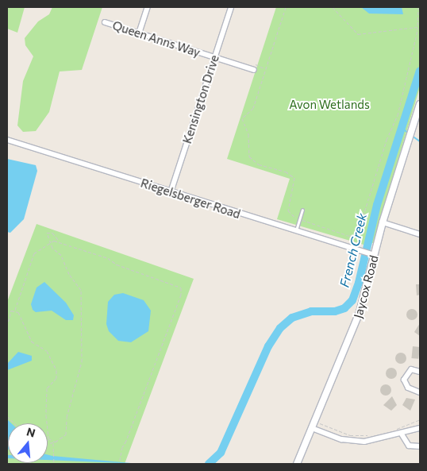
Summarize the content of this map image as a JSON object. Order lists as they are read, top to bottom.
{
  "streets": {
    "street": [
      "Queen Anns Way",
      "Kensington Drive",
      "Riegelsberger Road",
      "Jaycox Road"
    ]
  },
  "crossings": [
    ["Queen Anns Way", "Kensington Drive"],
    ["Kensington Drive", "Riegelsberger Road"],
    ["Riegelsberger Road", "Jaycox Road"]
  ],
  "water": ["French Creek"],
  "parks": ["Avon Wetlands"],
  "north": "top"
}
